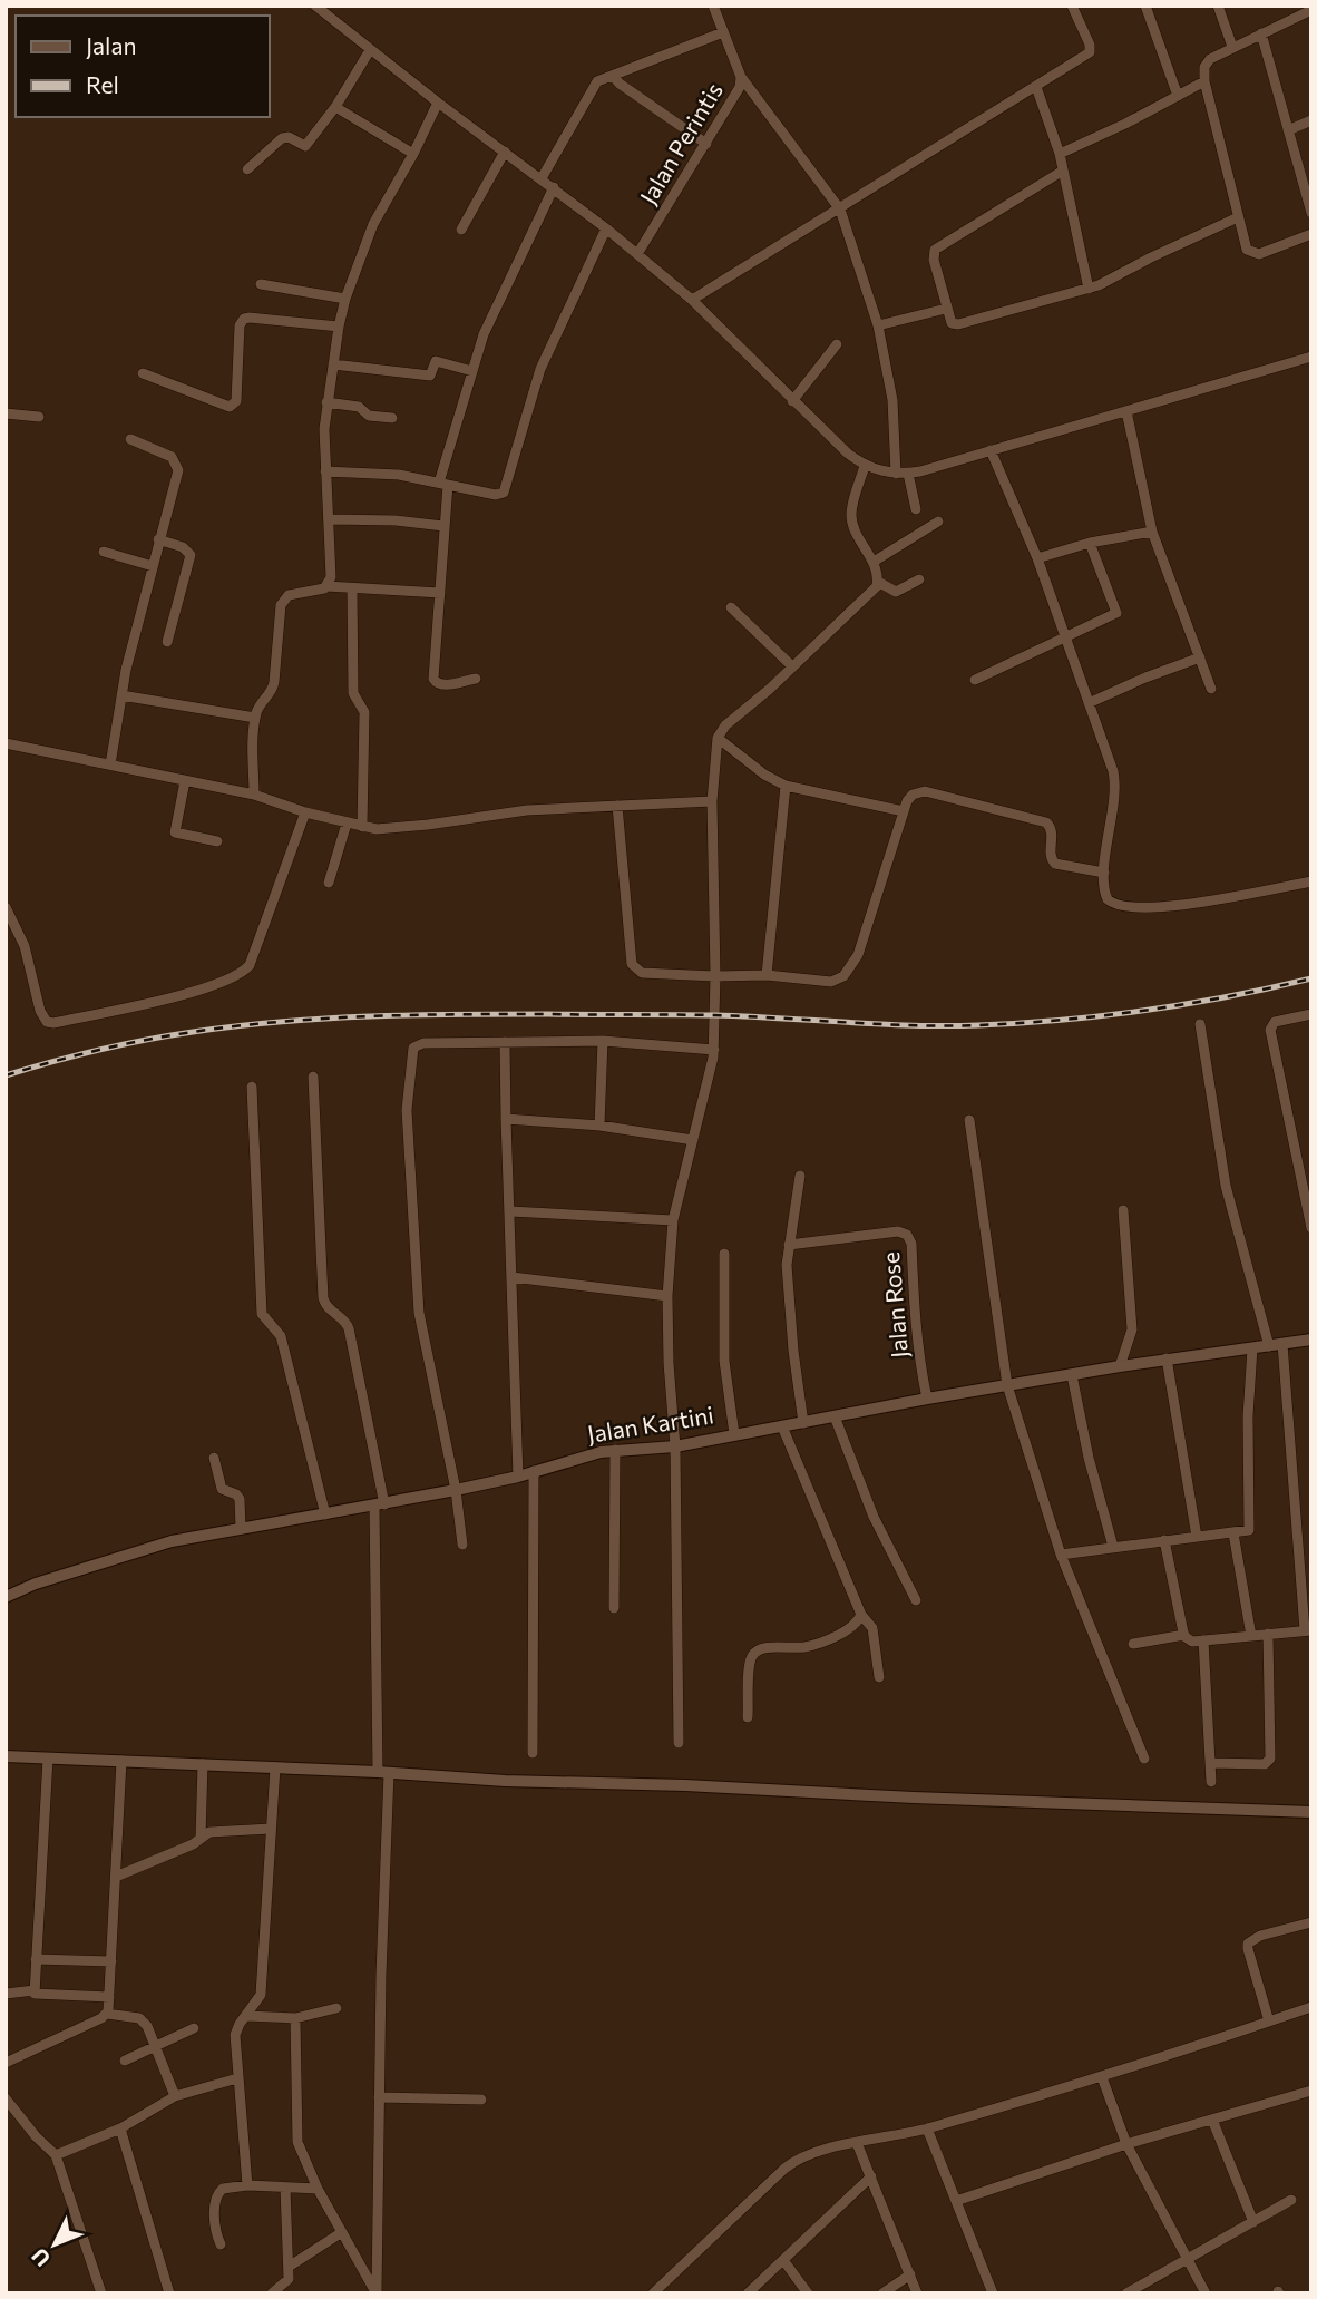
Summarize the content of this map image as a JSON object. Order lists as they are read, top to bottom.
{
  "streets": {
    "street": ["Jalan Perintis", "Jalan Rose", "Jalan Kartini"]
  },
  "crossings": [
    ["Jalan Rose", "Jalan Kartini"]
  ],
  "legend": ["Jalan", "Rel"],
  "north": "bottom left"
}
